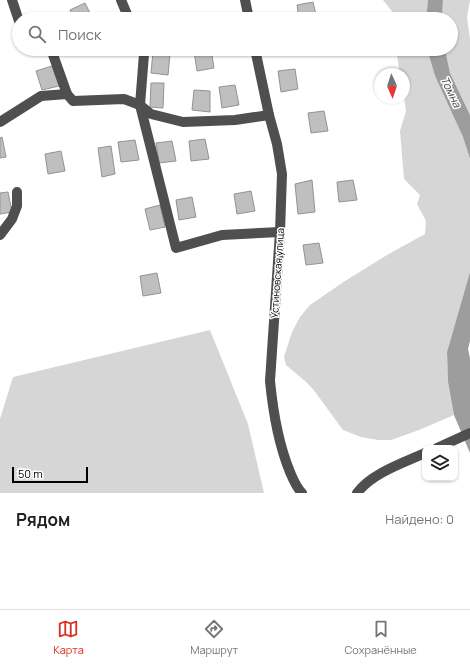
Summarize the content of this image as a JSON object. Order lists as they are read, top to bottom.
{
  "streets": {
    "street": ["Устиновская улица"]
  },
  "water": ["Томна"],
  "scale_bar": "50 m",
  "north": "bottom",
  "page": {
    "search": "Поиск",
    "scale": "50 m",
    "heading": ["Рядом", "Найдено: 0"],
    "nav": ["Карта", "Маршрут", "Сохранённые"]
  }
}
